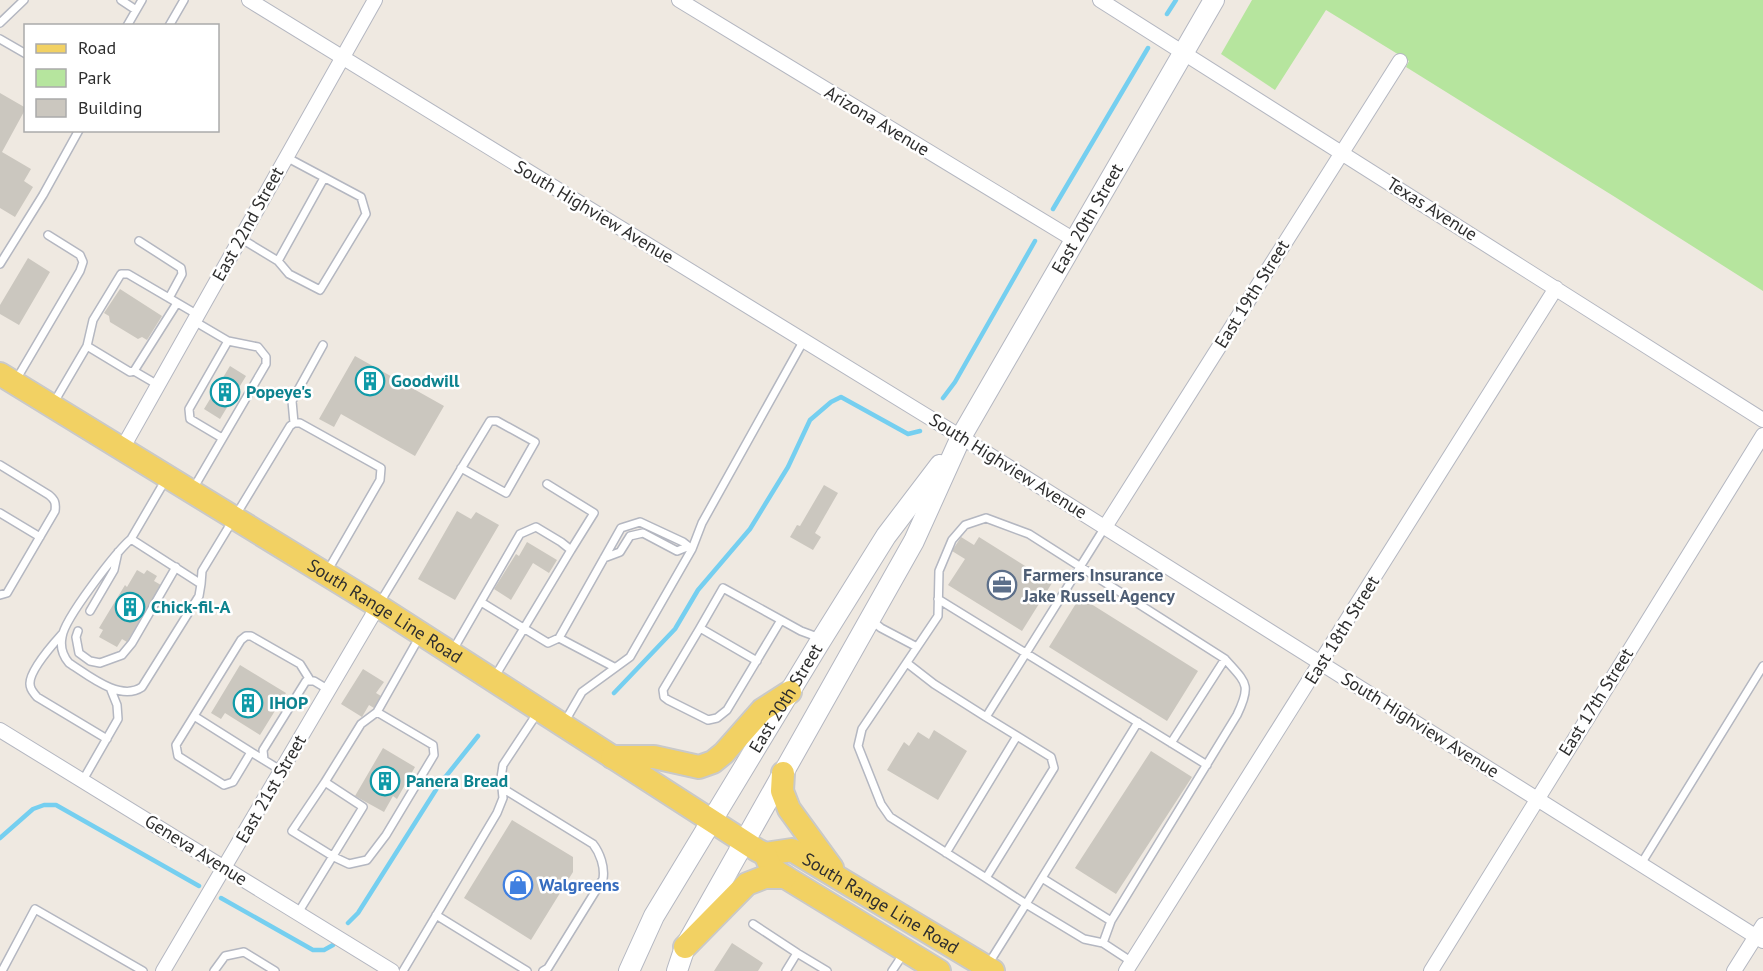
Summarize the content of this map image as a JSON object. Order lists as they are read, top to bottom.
{
  "streets": {
    "main road": ["East 20th Street", "South Range Line Road"],
    "street": [
      "Arizona Avenue",
      "Texas Avenue",
      "South Highview Avenue",
      "East 22nd Street",
      "East 19th Street",
      "East 18th Street",
      "East 17th Street",
      "East 21st Street",
      "Geneva Avenue"
    ]
  },
  "crossings": [
    ["Arizona Avenue", "East 20th Street"],
    ["Texas Avenue", "East 20th Street"],
    ["Texas Avenue", "East 19th Street"],
    ["Texas Avenue", "East 18th Street"],
    ["South Highview Avenue", "East 20th Street"],
    ["South Highview Avenue", "East 22nd Street"],
    ["South Highview Avenue", "East 19th Street"],
    ["South Highview Avenue", "East 18th Street"],
    ["South Highview Avenue", "East 17th Street"],
    ["East 20th Street", "South Range Line Road"],
    ["East 22nd Street", "South Range Line Road"],
    ["South Range Line Road", "East 21st Street"],
    ["East 21st Street", "Geneva Avenue"]
  ],
  "places": {
    "building": [
      "Goodwill",
      "Popeye's",
      "Chick-fil-A",
      "IHOP",
      "Panera Bread"
    ],
    "office": ["Farmers Insurance Jake Russell Agency"],
    "shop": ["Walgreens"]
  },
  "legend": ["Road", "Park", "Building"]
}
